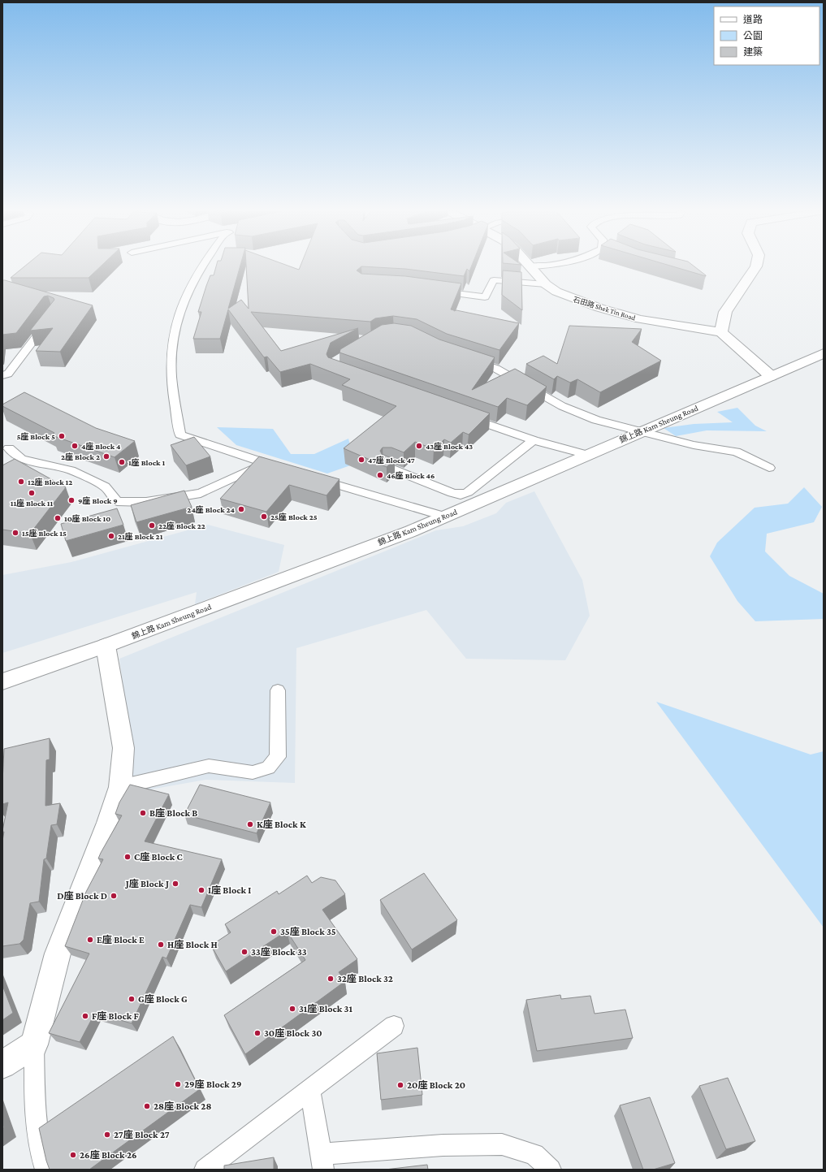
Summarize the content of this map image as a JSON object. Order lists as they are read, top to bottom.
{
  "streets": {
    "street": ["石田路 Shek Tin Road", "錦上路 Kam Sheung Road"]
  },
  "places": [
    "5座 Block 5",
    "4座 Block 4",
    "43座 Block 43",
    "2座 Block 2",
    "47座 Block 47",
    "1座 Block 1",
    "46座 Block 46",
    "12座 Block 12",
    "11座 Block 11",
    "9座 Block 9",
    "24座 Block 24",
    "25座 Block 25",
    "10座 Block 10",
    "22座 Block 22",
    "15座 Block 15",
    "21座 Block 21",
    "B座 Block B",
    "K座 Block K",
    "C座 Block C",
    "J座 Block J",
    "I座 Block I",
    "D座 Block D",
    "35座 Block 35",
    "E座 Block E",
    "H座 Block H",
    "33座 Block 33",
    "32座 Block 32",
    "G座 Block G",
    "31座 Block 31",
    "F座 Block F",
    "30座 Block 30",
    "29座 Block 29",
    "20座 Block 20",
    "28座 Block 28",
    "27座 Block 27",
    "26座 Block 26"
  ],
  "legend": ["道路", "公園", "建築"]
}
